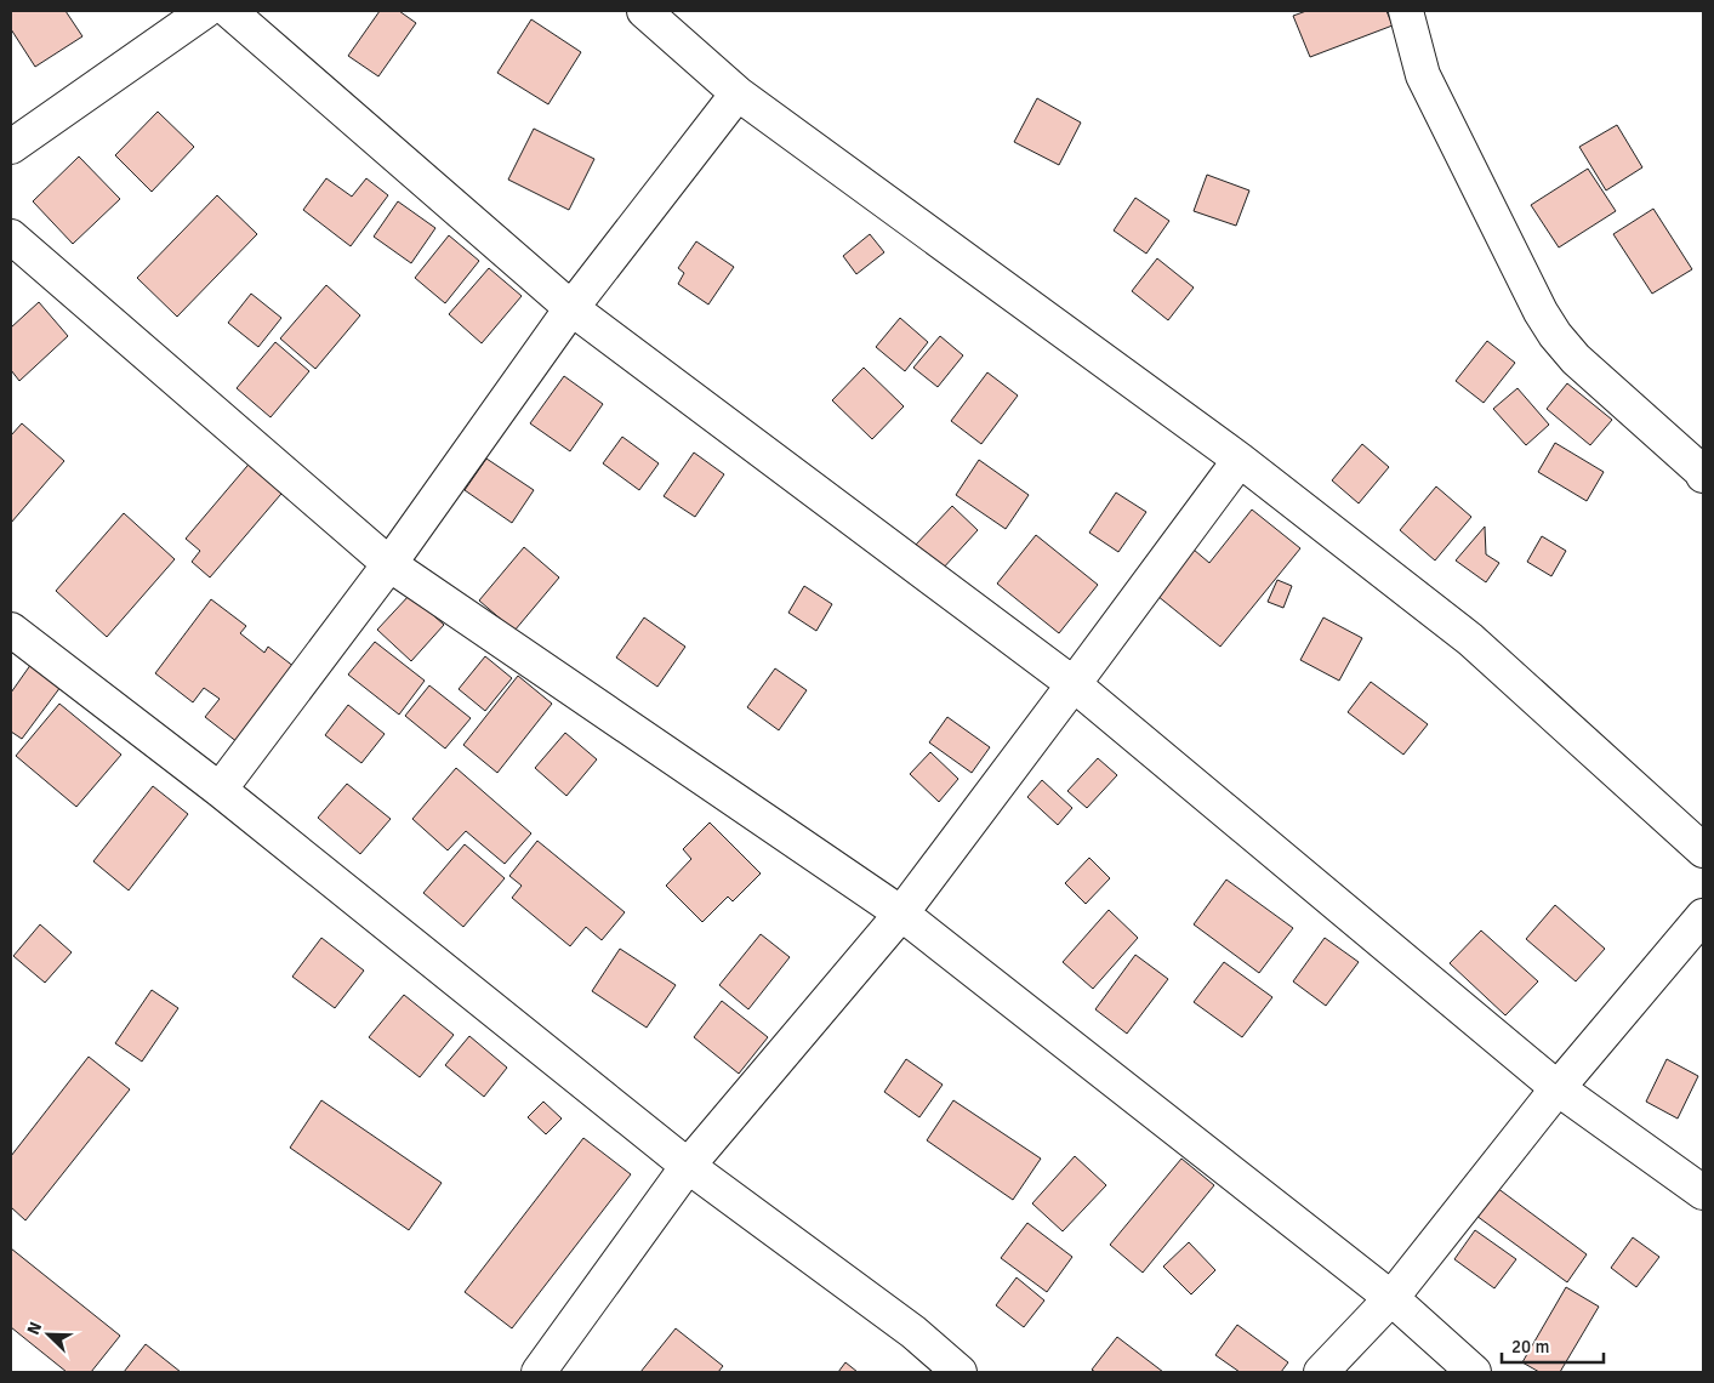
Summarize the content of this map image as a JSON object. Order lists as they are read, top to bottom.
{
  "scale_bar": "20 m",
  "north": "top left"
}
